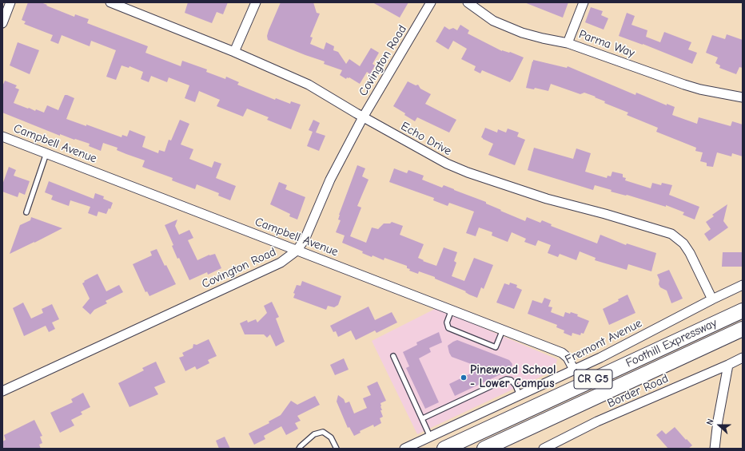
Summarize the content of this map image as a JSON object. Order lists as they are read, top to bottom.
{
  "streets": {
    "highway": ["Foothill Expressway", "CR G5"],
    "street": [
      "Parma Way",
      "Covington Road",
      "Echo Drive",
      "Campbell Avenue",
      "Fremont Avenue",
      "Border Road"
    ]
  },
  "crossings": [
    ["Covington Road", "Echo Drive"],
    ["Covington Road", "Campbell Avenue"],
    ["Echo Drive", "Fremont Avenue"],
    ["Campbell Avenue", "Fremont Avenue"]
  ],
  "places": ["Pinewood School - Lower Campus"],
  "north": "left"
}
